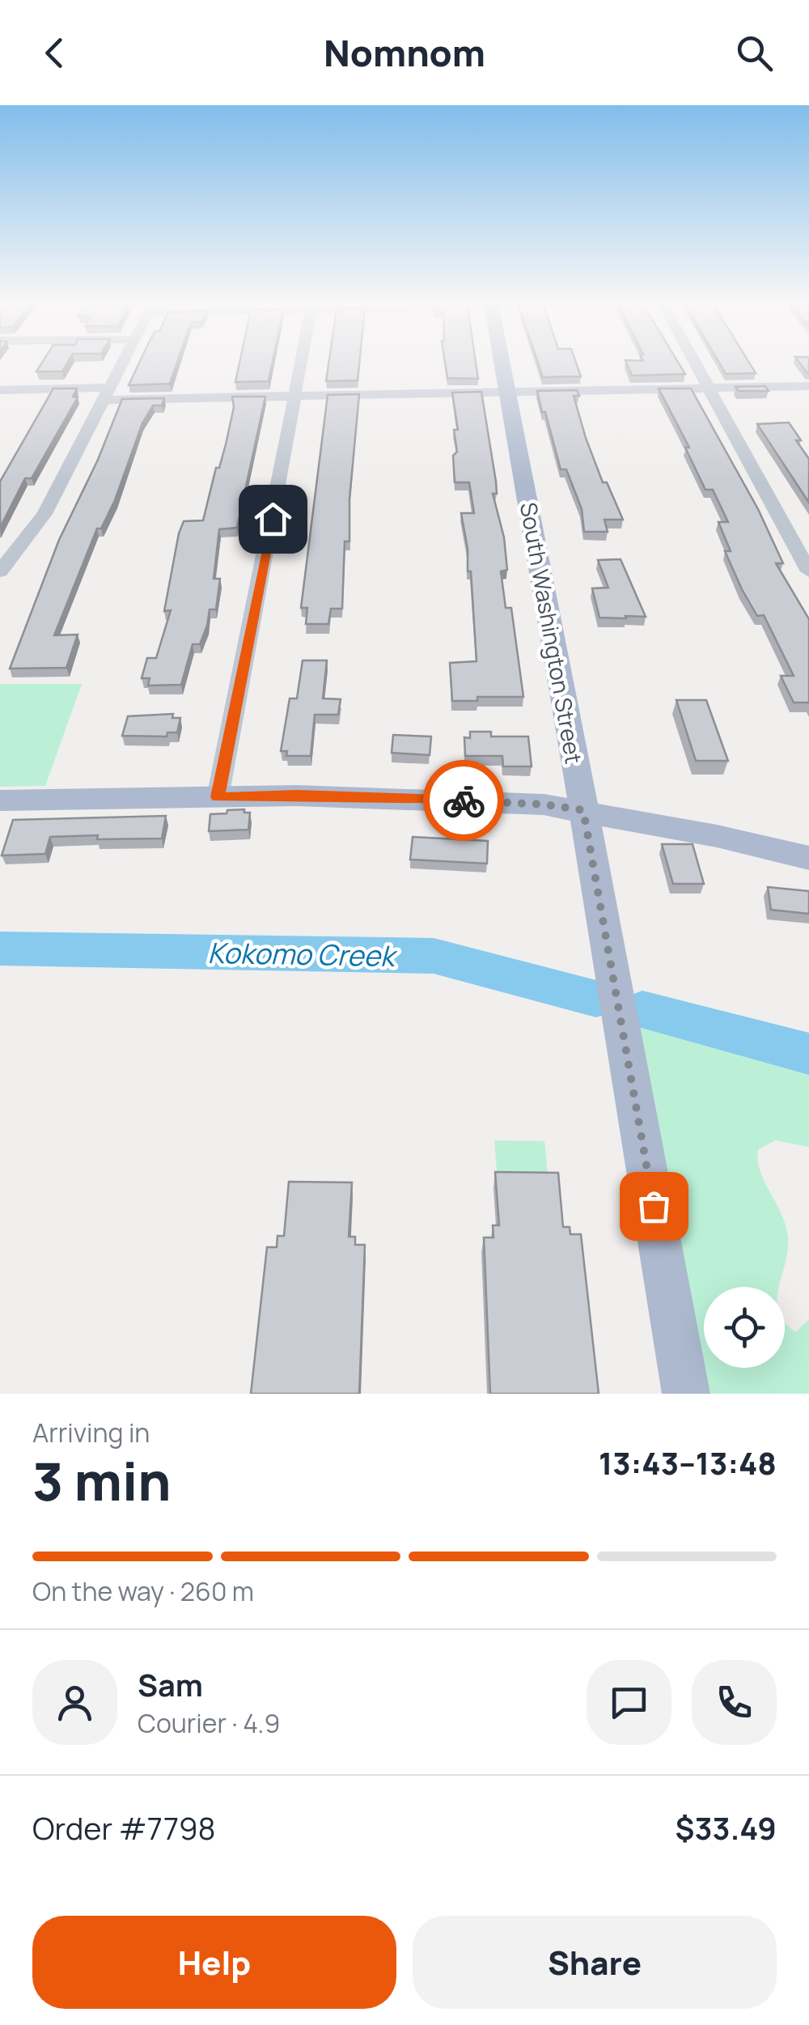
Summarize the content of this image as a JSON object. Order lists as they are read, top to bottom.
{
  "streets": {
    "main road": ["South Washington Street"]
  },
  "water": ["Kokomo Creek"],
  "page": {
    "header": "Nomnom",
    "heading": ["3 min", "Arriving in", "13:43–13:48"],
    "panel": [
      "Sam",
      "Courier · 4.9",
      "Order #7798",
      "$33.49"
    ],
    "bar": "On the way · 260 m",
    "buttons": ["Help", "Share"]
  }
}
